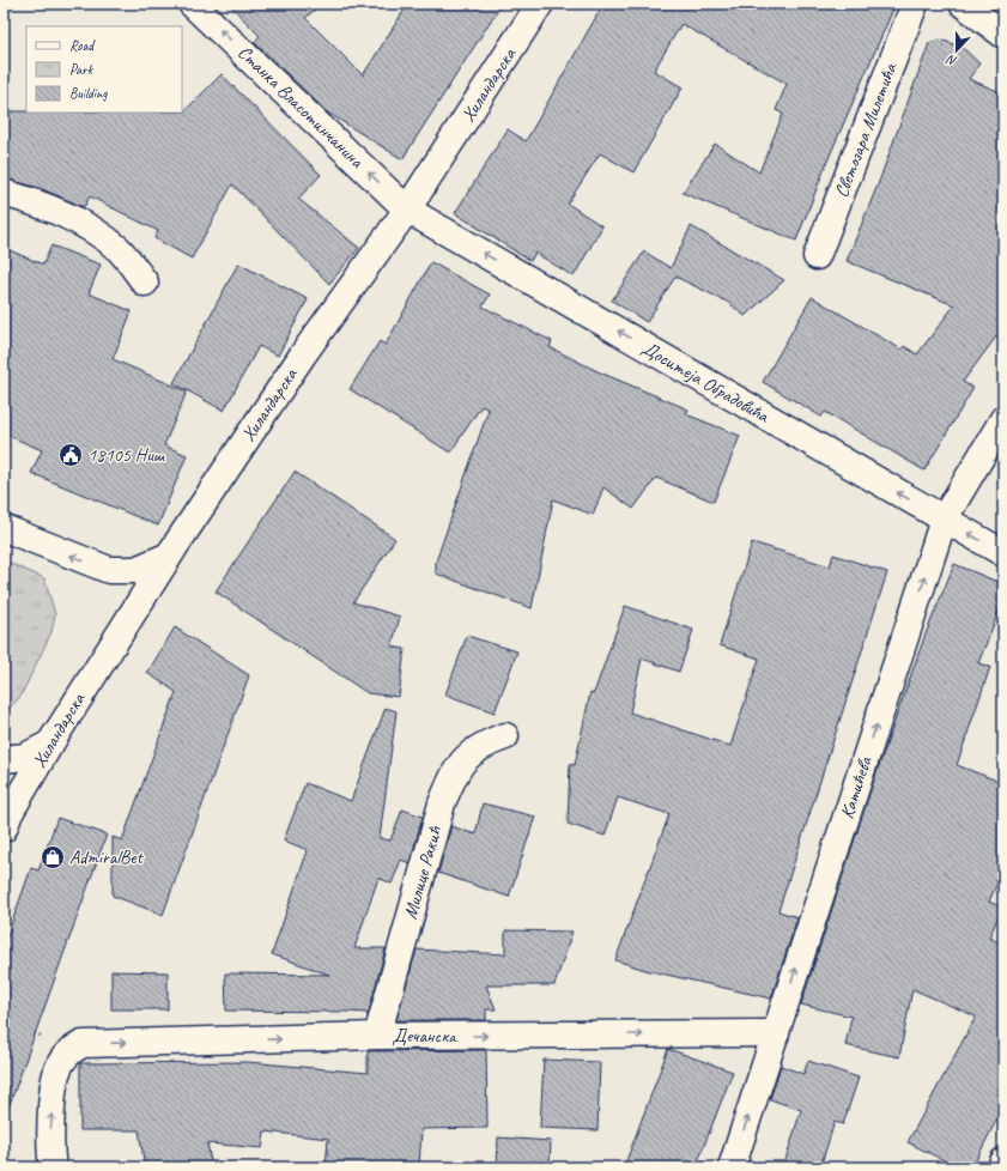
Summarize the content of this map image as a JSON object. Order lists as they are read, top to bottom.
{
  "streets": {
    "street": [
      "Хиландарска",
      "Станка Власотинчанина",
      "Светозара Милетића",
      "Доситеја Обрадовића",
      "Катићева",
      "Милице Ракић",
      "Дечанска"
    ]
  },
  "crossings": [
    ["Хиландарска", "Станка Власотинчанина"],
    ["Хиландарска", "Доситеја Обрадовића"],
    ["Станка Власотинчанина", "Доситеја Обрадовића"],
    ["Доситеја Обрадовића", "Катићева"],
    ["Катићева", "Дечанска"],
    ["Милице Ракић", "Дечанска"]
  ],
  "one_way": ["Доситеја Обрадовића", "Катићева", "Дечанска"],
  "places": {
    "public building": ["18105 Ниш"],
    "shop": ["AdmiralBet"]
  },
  "legend": ["Road", "Park", "Building"],
  "north": "bottom"
}
